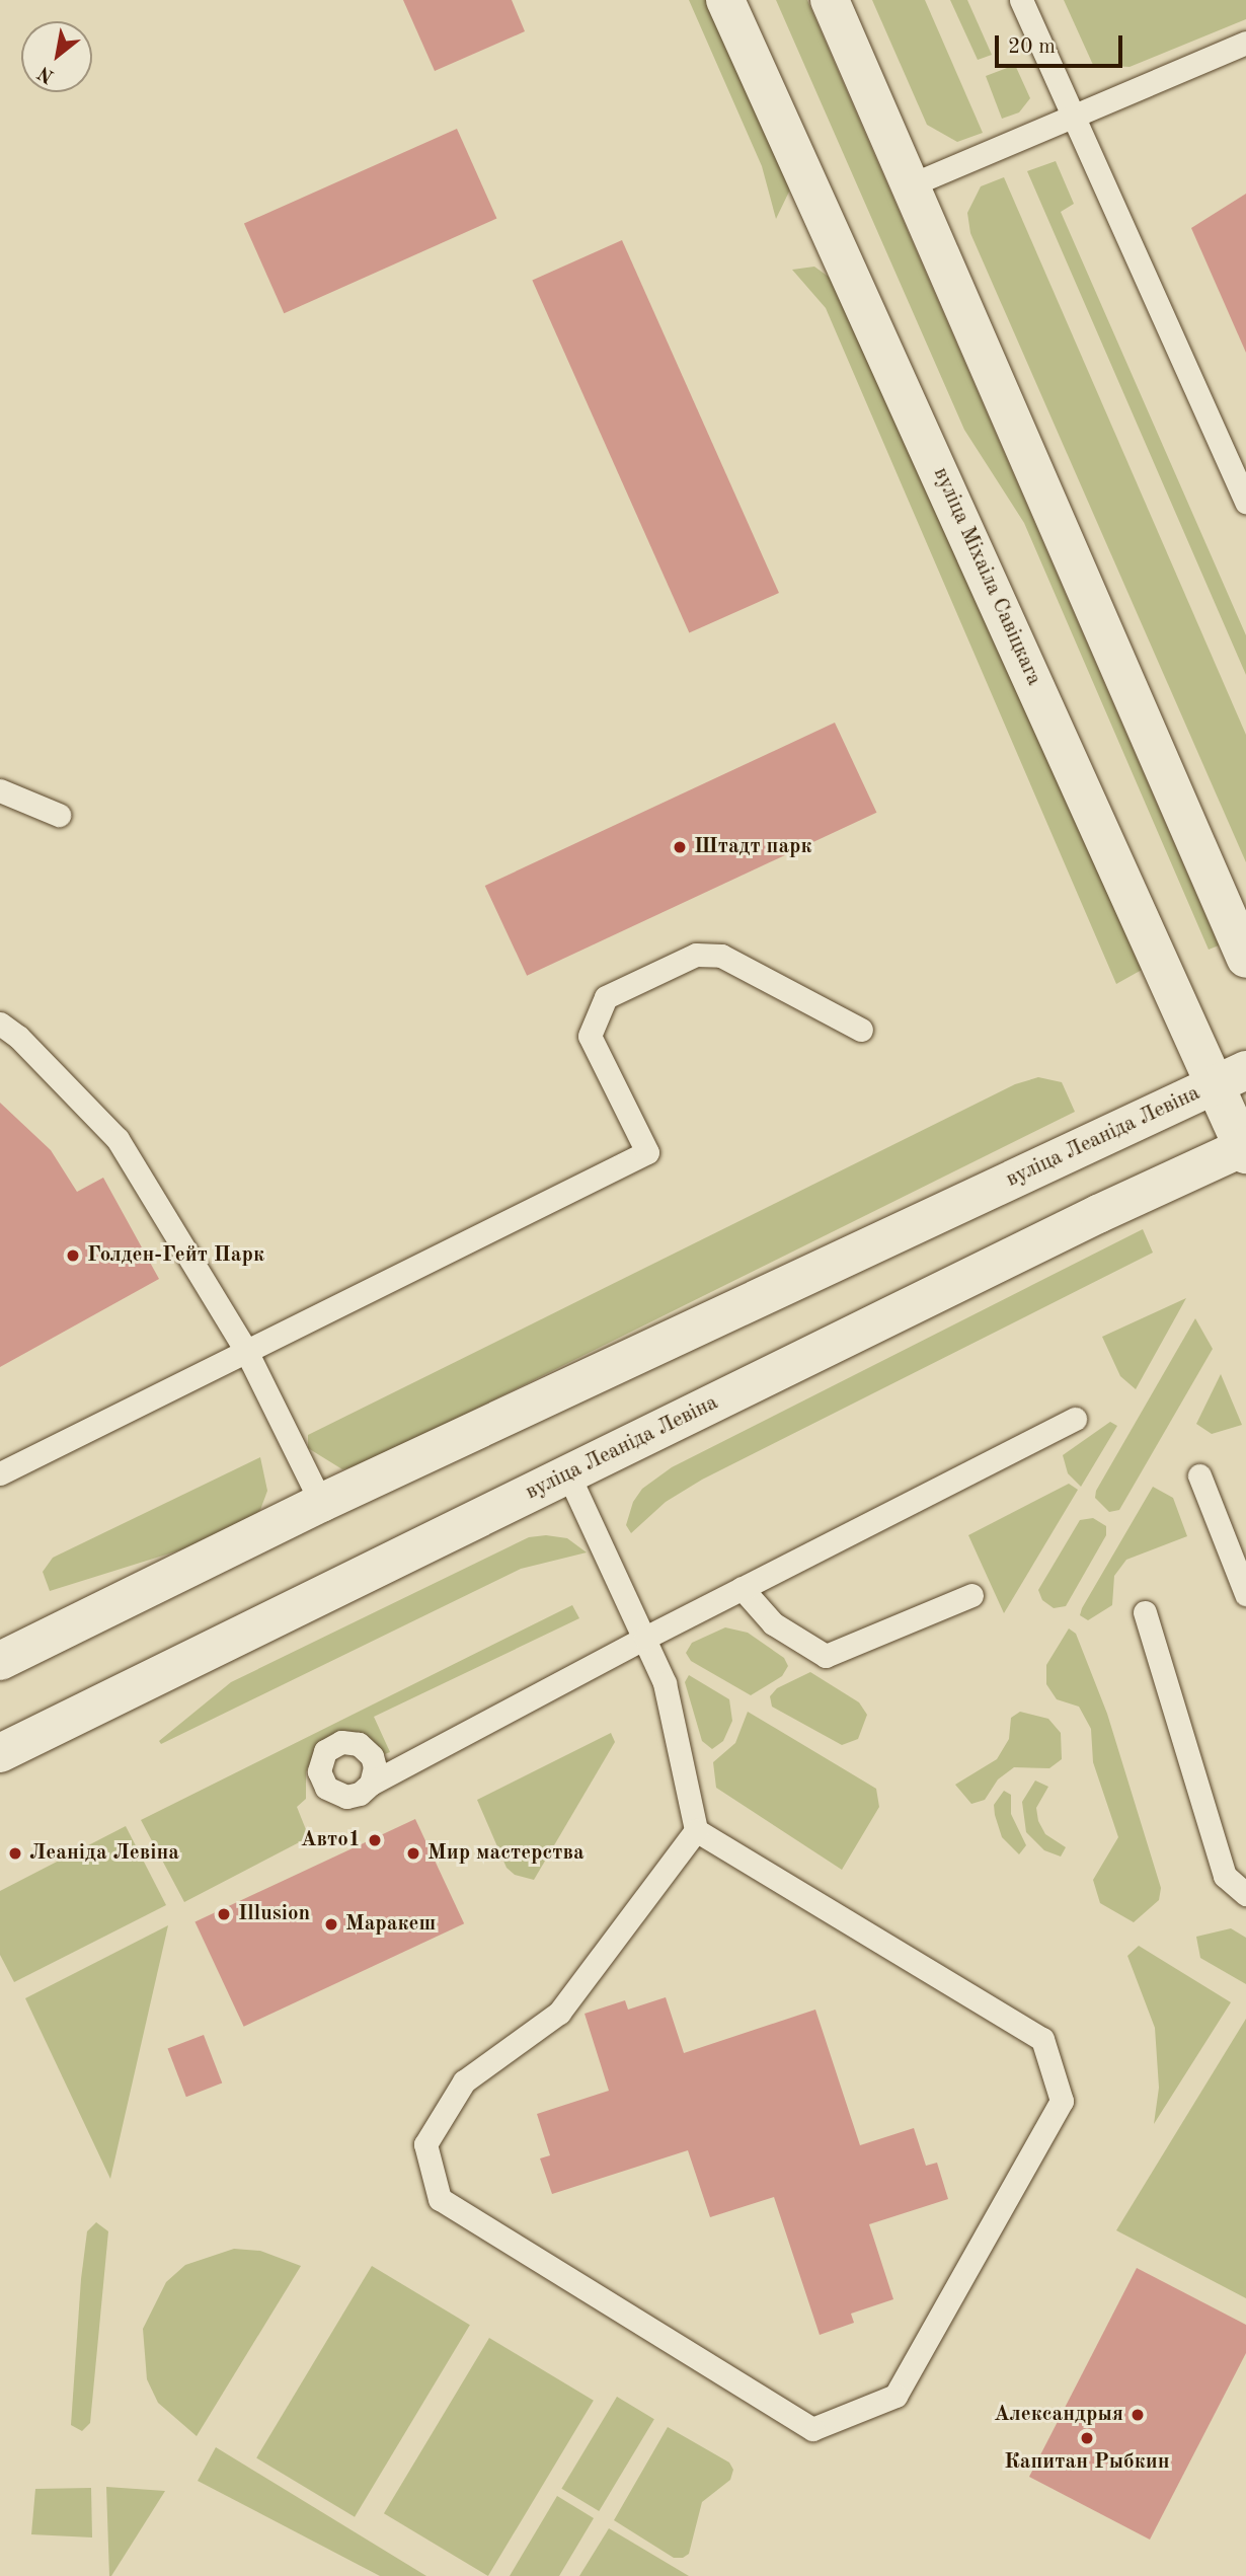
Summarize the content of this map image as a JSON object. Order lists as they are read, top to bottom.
{
  "streets": {
    "main road": ["вуліца Міхаіла Савіцкага", "вуліца Леаніда Левіна"]
  },
  "crossings": [
    ["вуліца Міхаіла Савіцкага", "вуліца Леаніда Левіна"]
  ],
  "places": [
    "Штадт парк",
    "Голден-Гейт Парк",
    "Авто1",
    "Леаніда Левіна",
    "Мир мастерства",
    "Illusion",
    "Маракеш",
    "Александрыя",
    "Капитан Рыбкин"
  ],
  "scale_bar": "20 m",
  "north": "bottom left"
}
